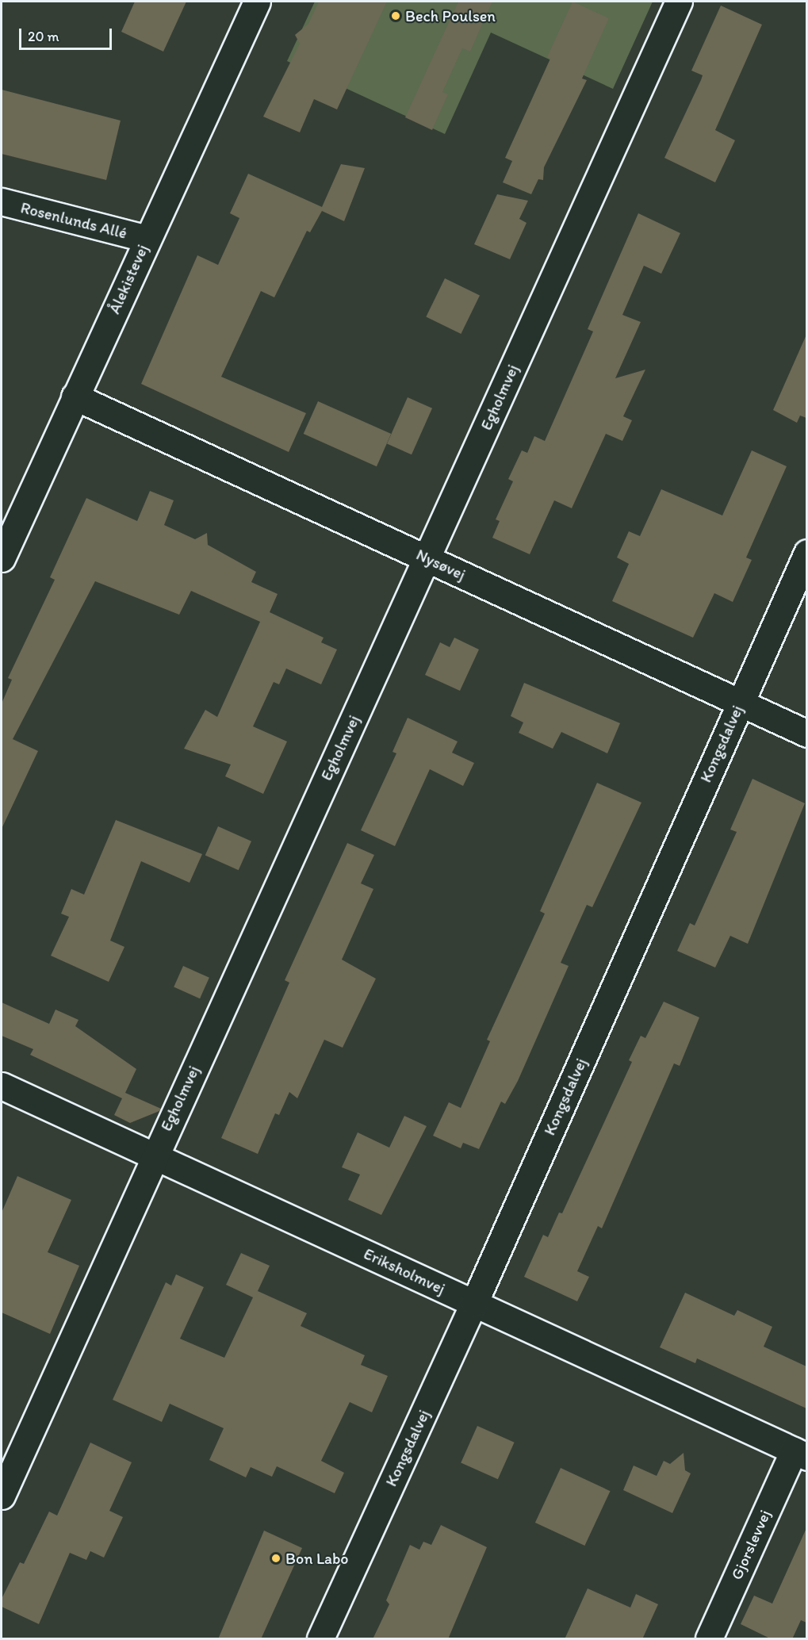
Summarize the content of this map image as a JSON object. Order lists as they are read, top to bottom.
{
  "streets": {
    "street": [
      "Rosenlunds Allé",
      "Ålekistevej",
      "Egholmvej",
      "Nysøvej",
      "Kongsdalvej",
      "Eriksholmvej",
      "Gjorslevvej"
    ]
  },
  "crossings": [
    ["Rosenlunds Allé", "Ålekistevej"],
    ["Ålekistevej", "Nysøvej"],
    ["Egholmvej", "Nysøvej"],
    ["Egholmvej", "Eriksholmvej"],
    ["Nysøvej", "Kongsdalvej"],
    ["Kongsdalvej", "Eriksholmvej"],
    ["Eriksholmvej", "Gjorslevvej"]
  ],
  "places": ["Bech Poulsen", "Bon Labo"],
  "scale_bar": "20 m"
}
